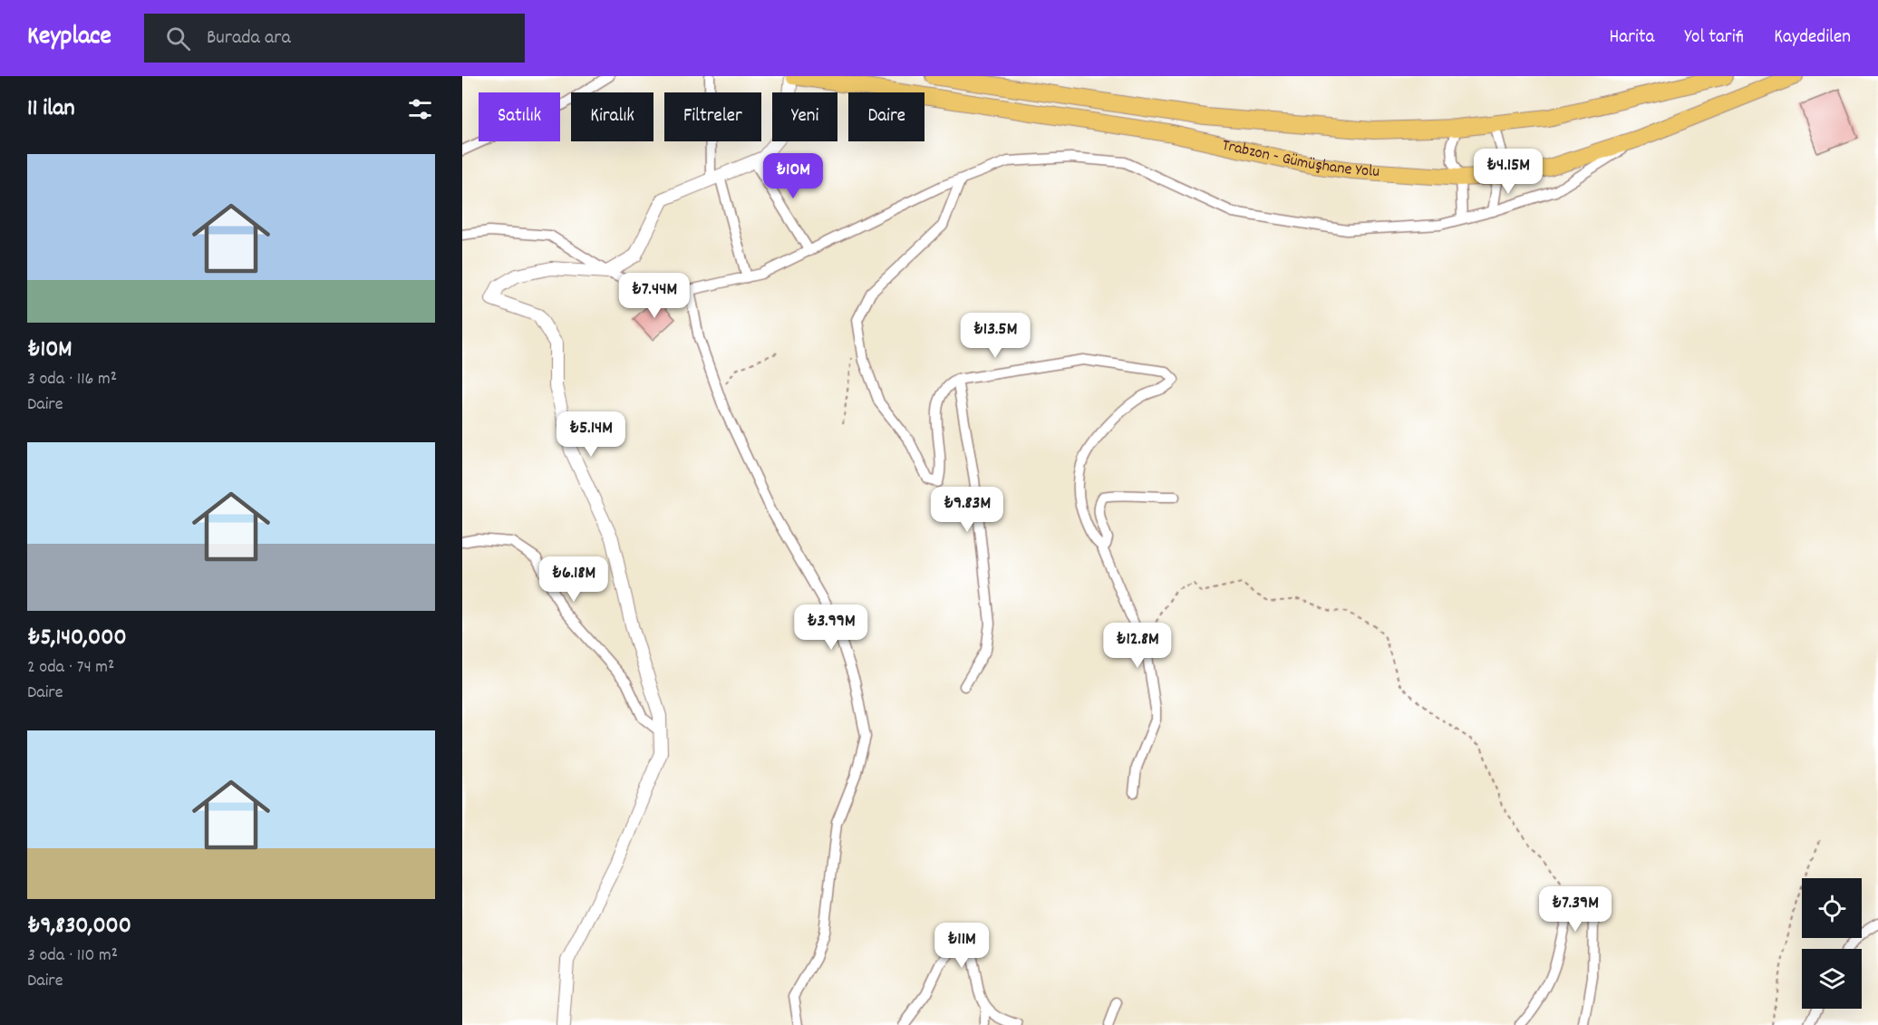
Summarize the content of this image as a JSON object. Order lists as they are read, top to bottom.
{
  "streets": {
    "highway": ["Trabzon - Gümüşhane Yolu"]
  },
  "page": {
    "header": "Keyplace",
    "search": "Burada ara",
    "nav": ["Harita", "Yol tarifi", "Kaydedilen"],
    "heading": "11 ilan",
    "chip": [
      "Satılık",
      "Kiralık",
      "Filtreler",
      "Yeni",
      "Daire"
    ],
    "list": [
      {
        "name": "₺10M",
        "note": "3 oda · 116 m² · Daire"
      },
      {
        "name": "₺5,140,000",
        "note": "2 oda · 74 m² · Daire"
      },
      {
        "name": "₺9,830,000",
        "note": "3 oda · 110 m² · Daire"
      }
    ],
    "price": [
      "₺4.15M",
      "₺10M",
      "₺7.44M",
      "₺13.5M",
      "₺5.14M",
      "₺9.83M",
      "₺6.18M",
      "₺3.99M",
      "₺12.8M",
      "₺7.39M",
      "₺11M"
    ]
  }
}
